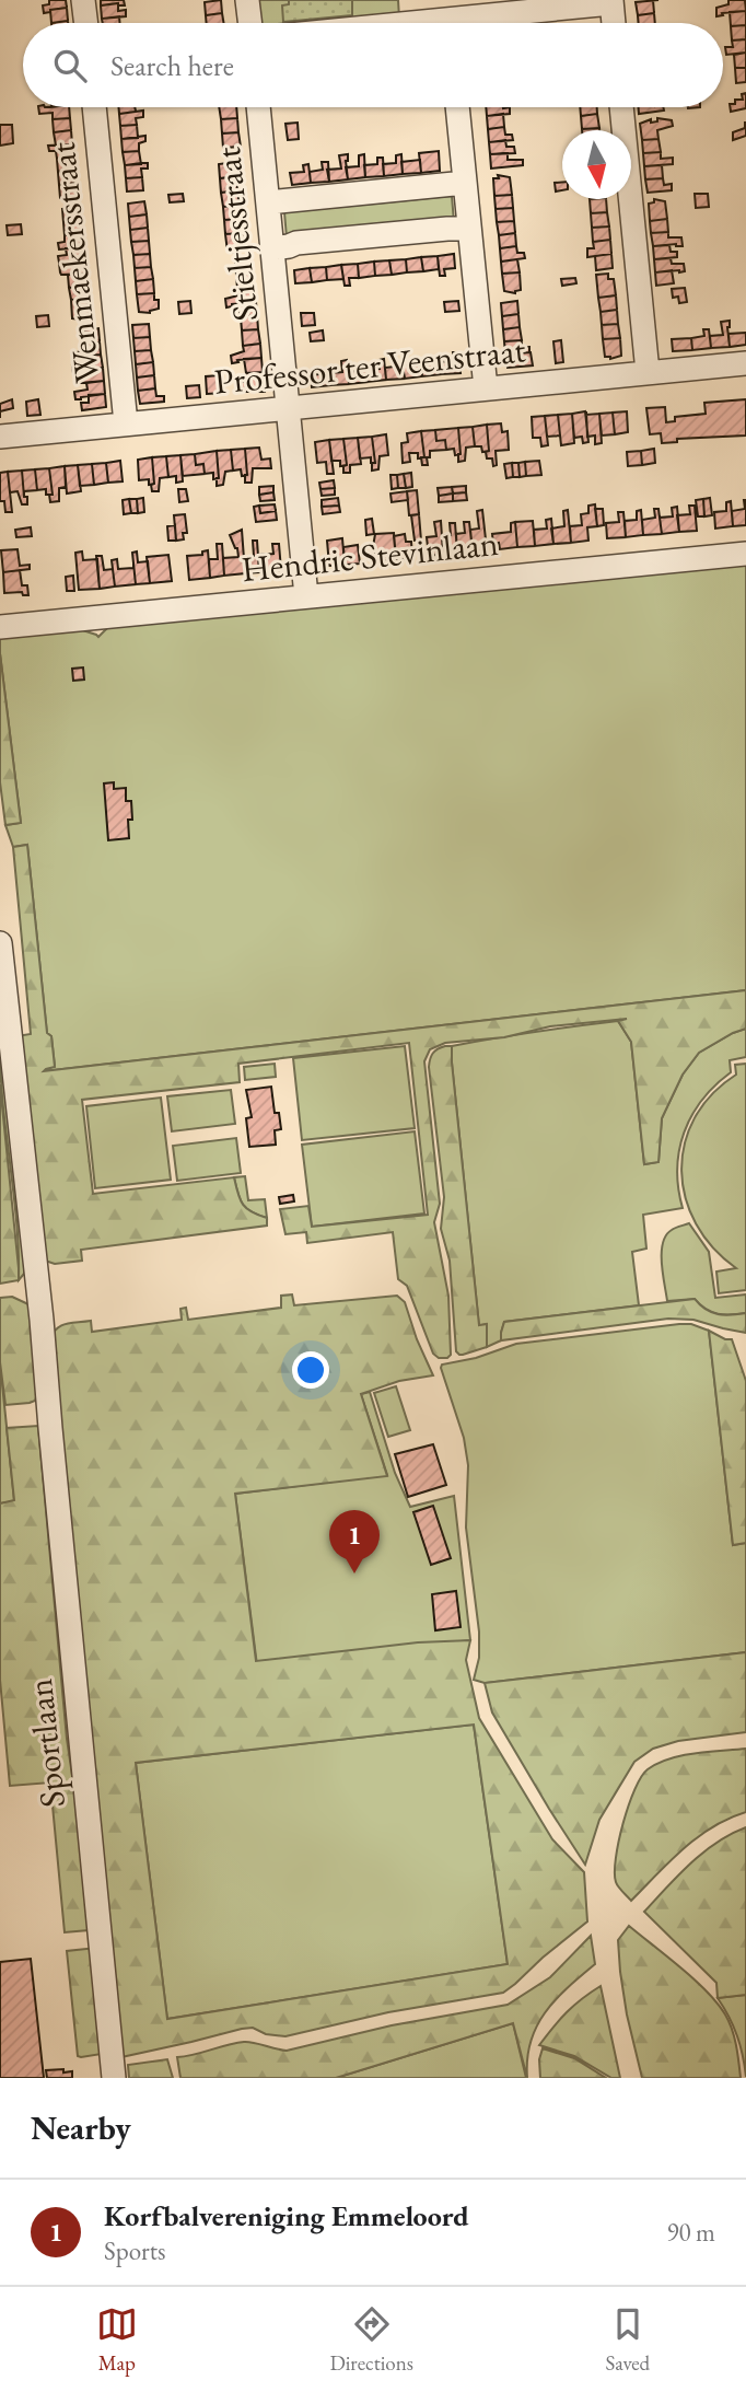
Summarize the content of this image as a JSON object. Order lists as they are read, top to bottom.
{
  "streets": {
    "street": [
      "Stieltjesstraat",
      "Wenmaekersstraat",
      "Professor ter Veenstraat",
      "Hendric Stevinlaan",
      "Sportlaan"
    ]
  },
  "crossings": [
    ["Stieltjesstraat", "Professor ter Veenstraat"],
    ["Stieltjesstraat", "Hendric Stevinlaan"],
    ["Wenmaekersstraat", "Professor ter Veenstraat"]
  ],
  "north": "bottom",
  "page": {
    "search": "Search here",
    "pins": "1",
    "heading": "Nearby",
    "list": [
      {
        "mark": "1",
        "name": "Korfbalvereniging Emmeloord",
        "note": "Sports",
        "value": "90 m"
      }
    ],
    "nav": ["Map", "Directions", "Saved"]
  }
}
